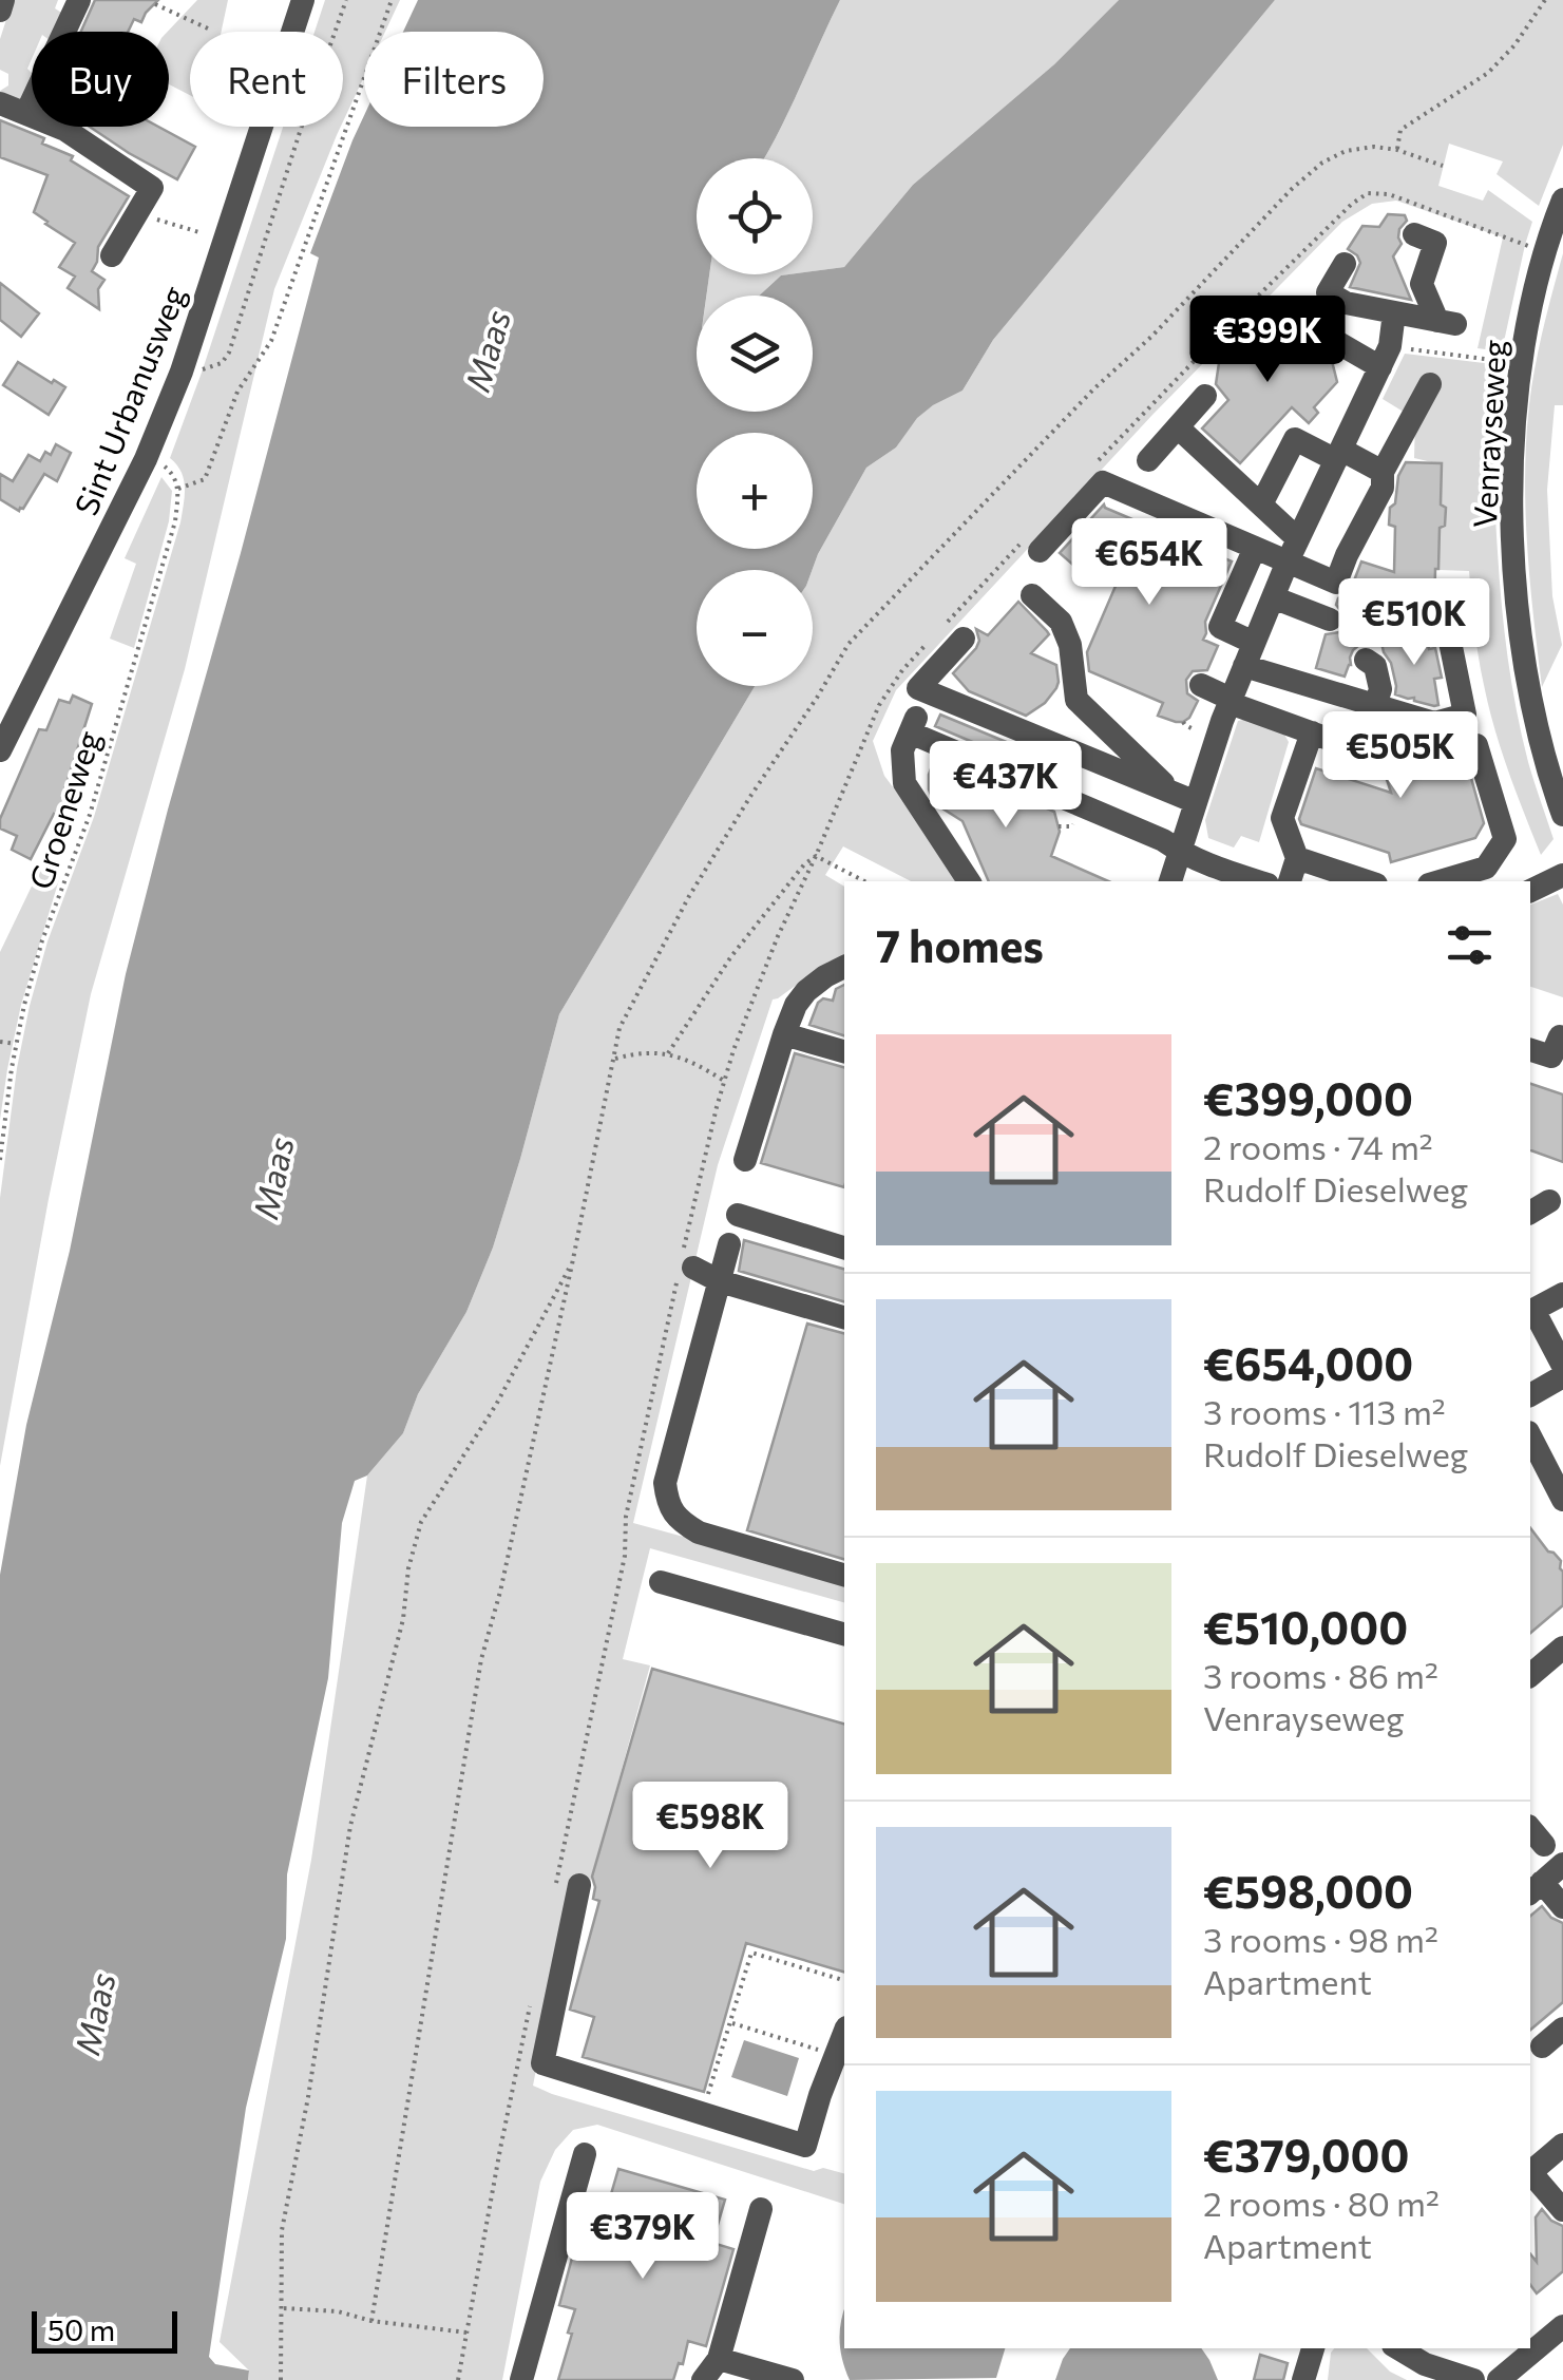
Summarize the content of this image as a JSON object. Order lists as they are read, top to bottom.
{
  "streets": {
    "street": ["Sint Urbanusweg", "Venrayseweg"],
    "path": ["Groeneweg"]
  },
  "water": ["Maas"],
  "scale_bar": "50 m",
  "page": {
    "chip": ["Buy", "Rent", "Filters"],
    "map_buttons": ["+", "−"],
    "price": [
      "€399K",
      "€654K",
      "€510K",
      "€505K",
      "€437K",
      "€598K",
      "€379K"
    ],
    "heading": "7 homes",
    "list": [
      {
        "name": "€399,000",
        "note": "2 rooms · 74 m² · Rudolf Dieselweg"
      },
      {
        "name": "€654,000",
        "note": "3 rooms · 113 m² · Rudolf Dieselweg"
      },
      {
        "name": "€510,000",
        "note": "3 rooms · 86 m² · Venrayseweg"
      },
      {
        "name": "€598,000",
        "note": "3 rooms · 98 m² · Apartment"
      },
      {
        "name": "€379,000",
        "note": "2 rooms · 80 m² · Apartment"
      }
    ],
    "scale": "50 m"
  }
}
